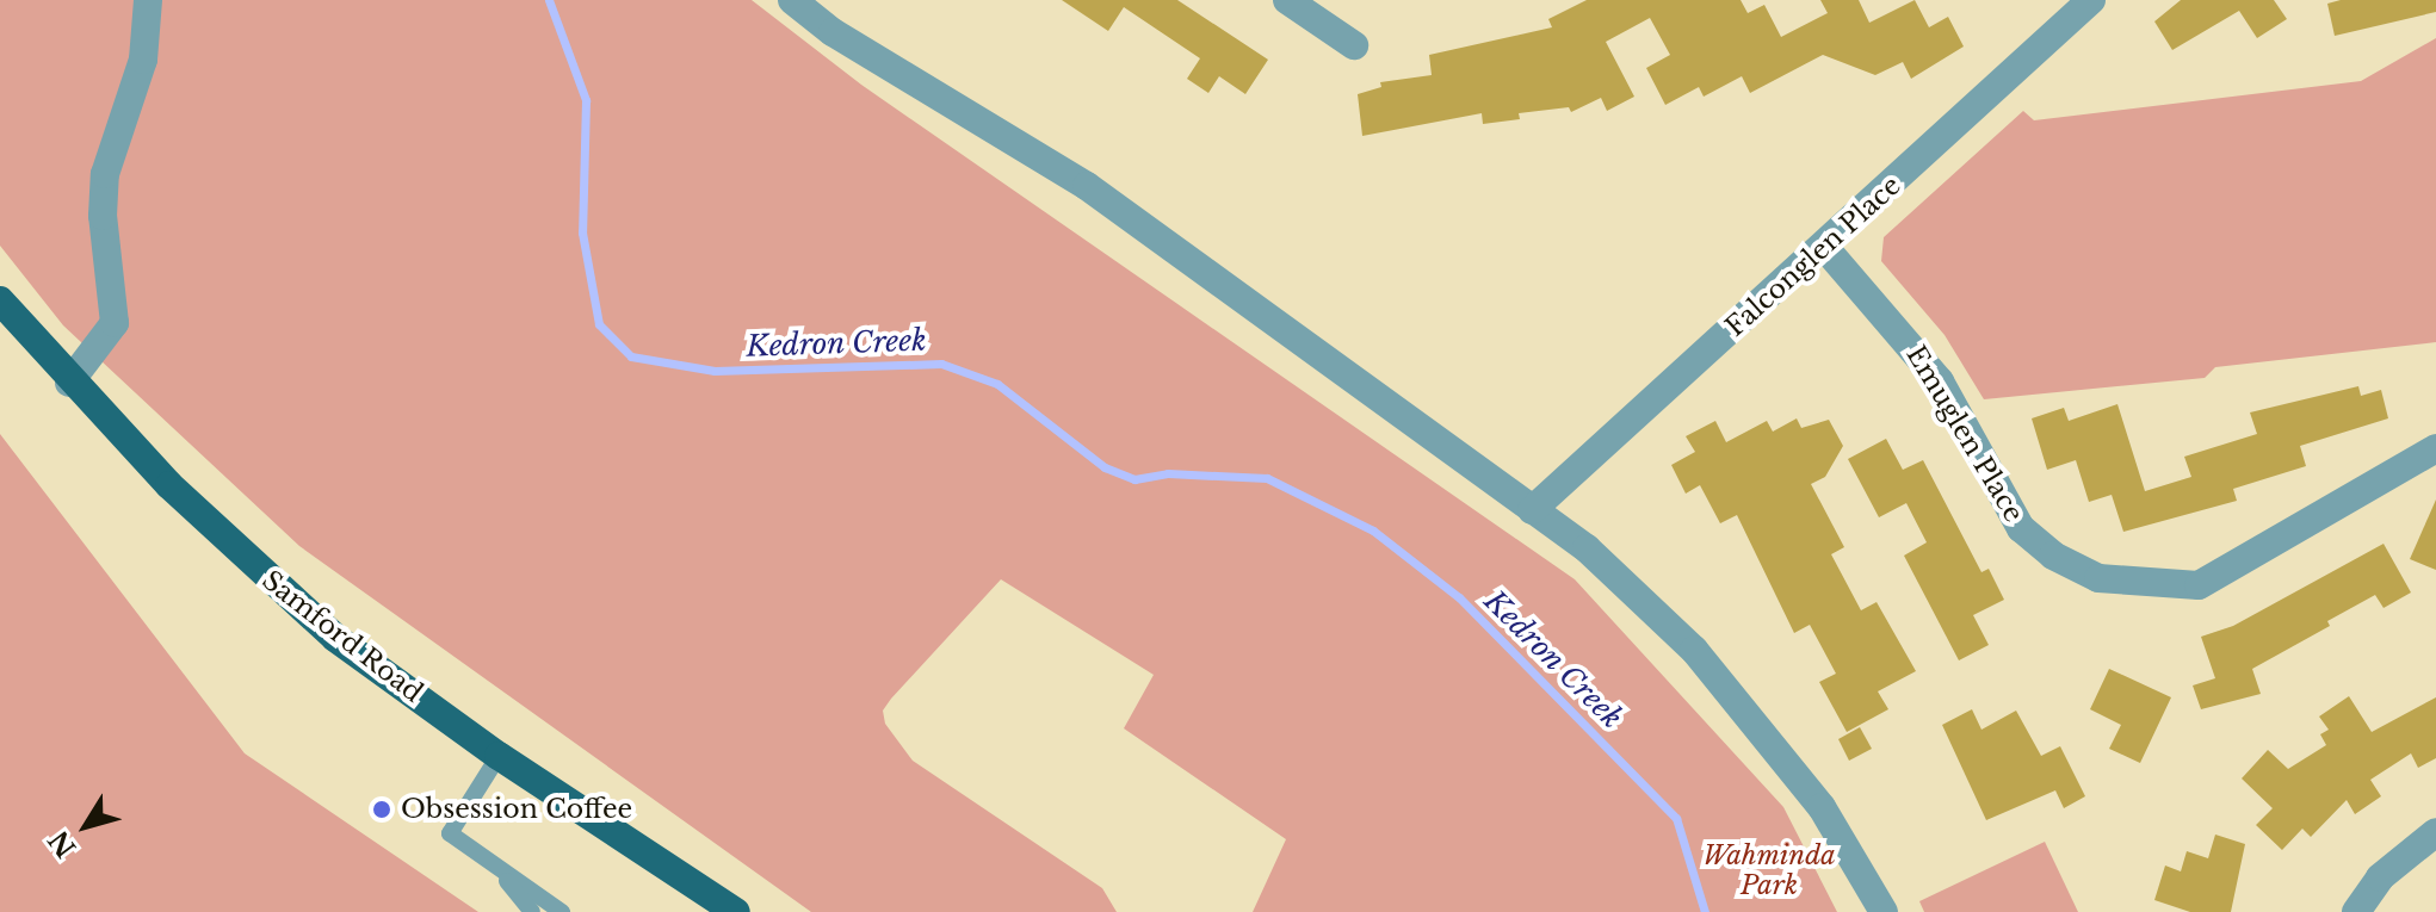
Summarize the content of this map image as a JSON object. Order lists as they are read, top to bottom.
{
  "streets": {
    "main road": ["Samford Road"],
    "street": ["Falconglen Place", "Emuglen Place"]
  },
  "crossings": [
    ["Falconglen Place", "Emuglen Place"]
  ],
  "water": ["Kedron Creek"],
  "parks": ["Wahminda Park"],
  "places": ["Obsession Coffee"],
  "north": "bottom left"
}
